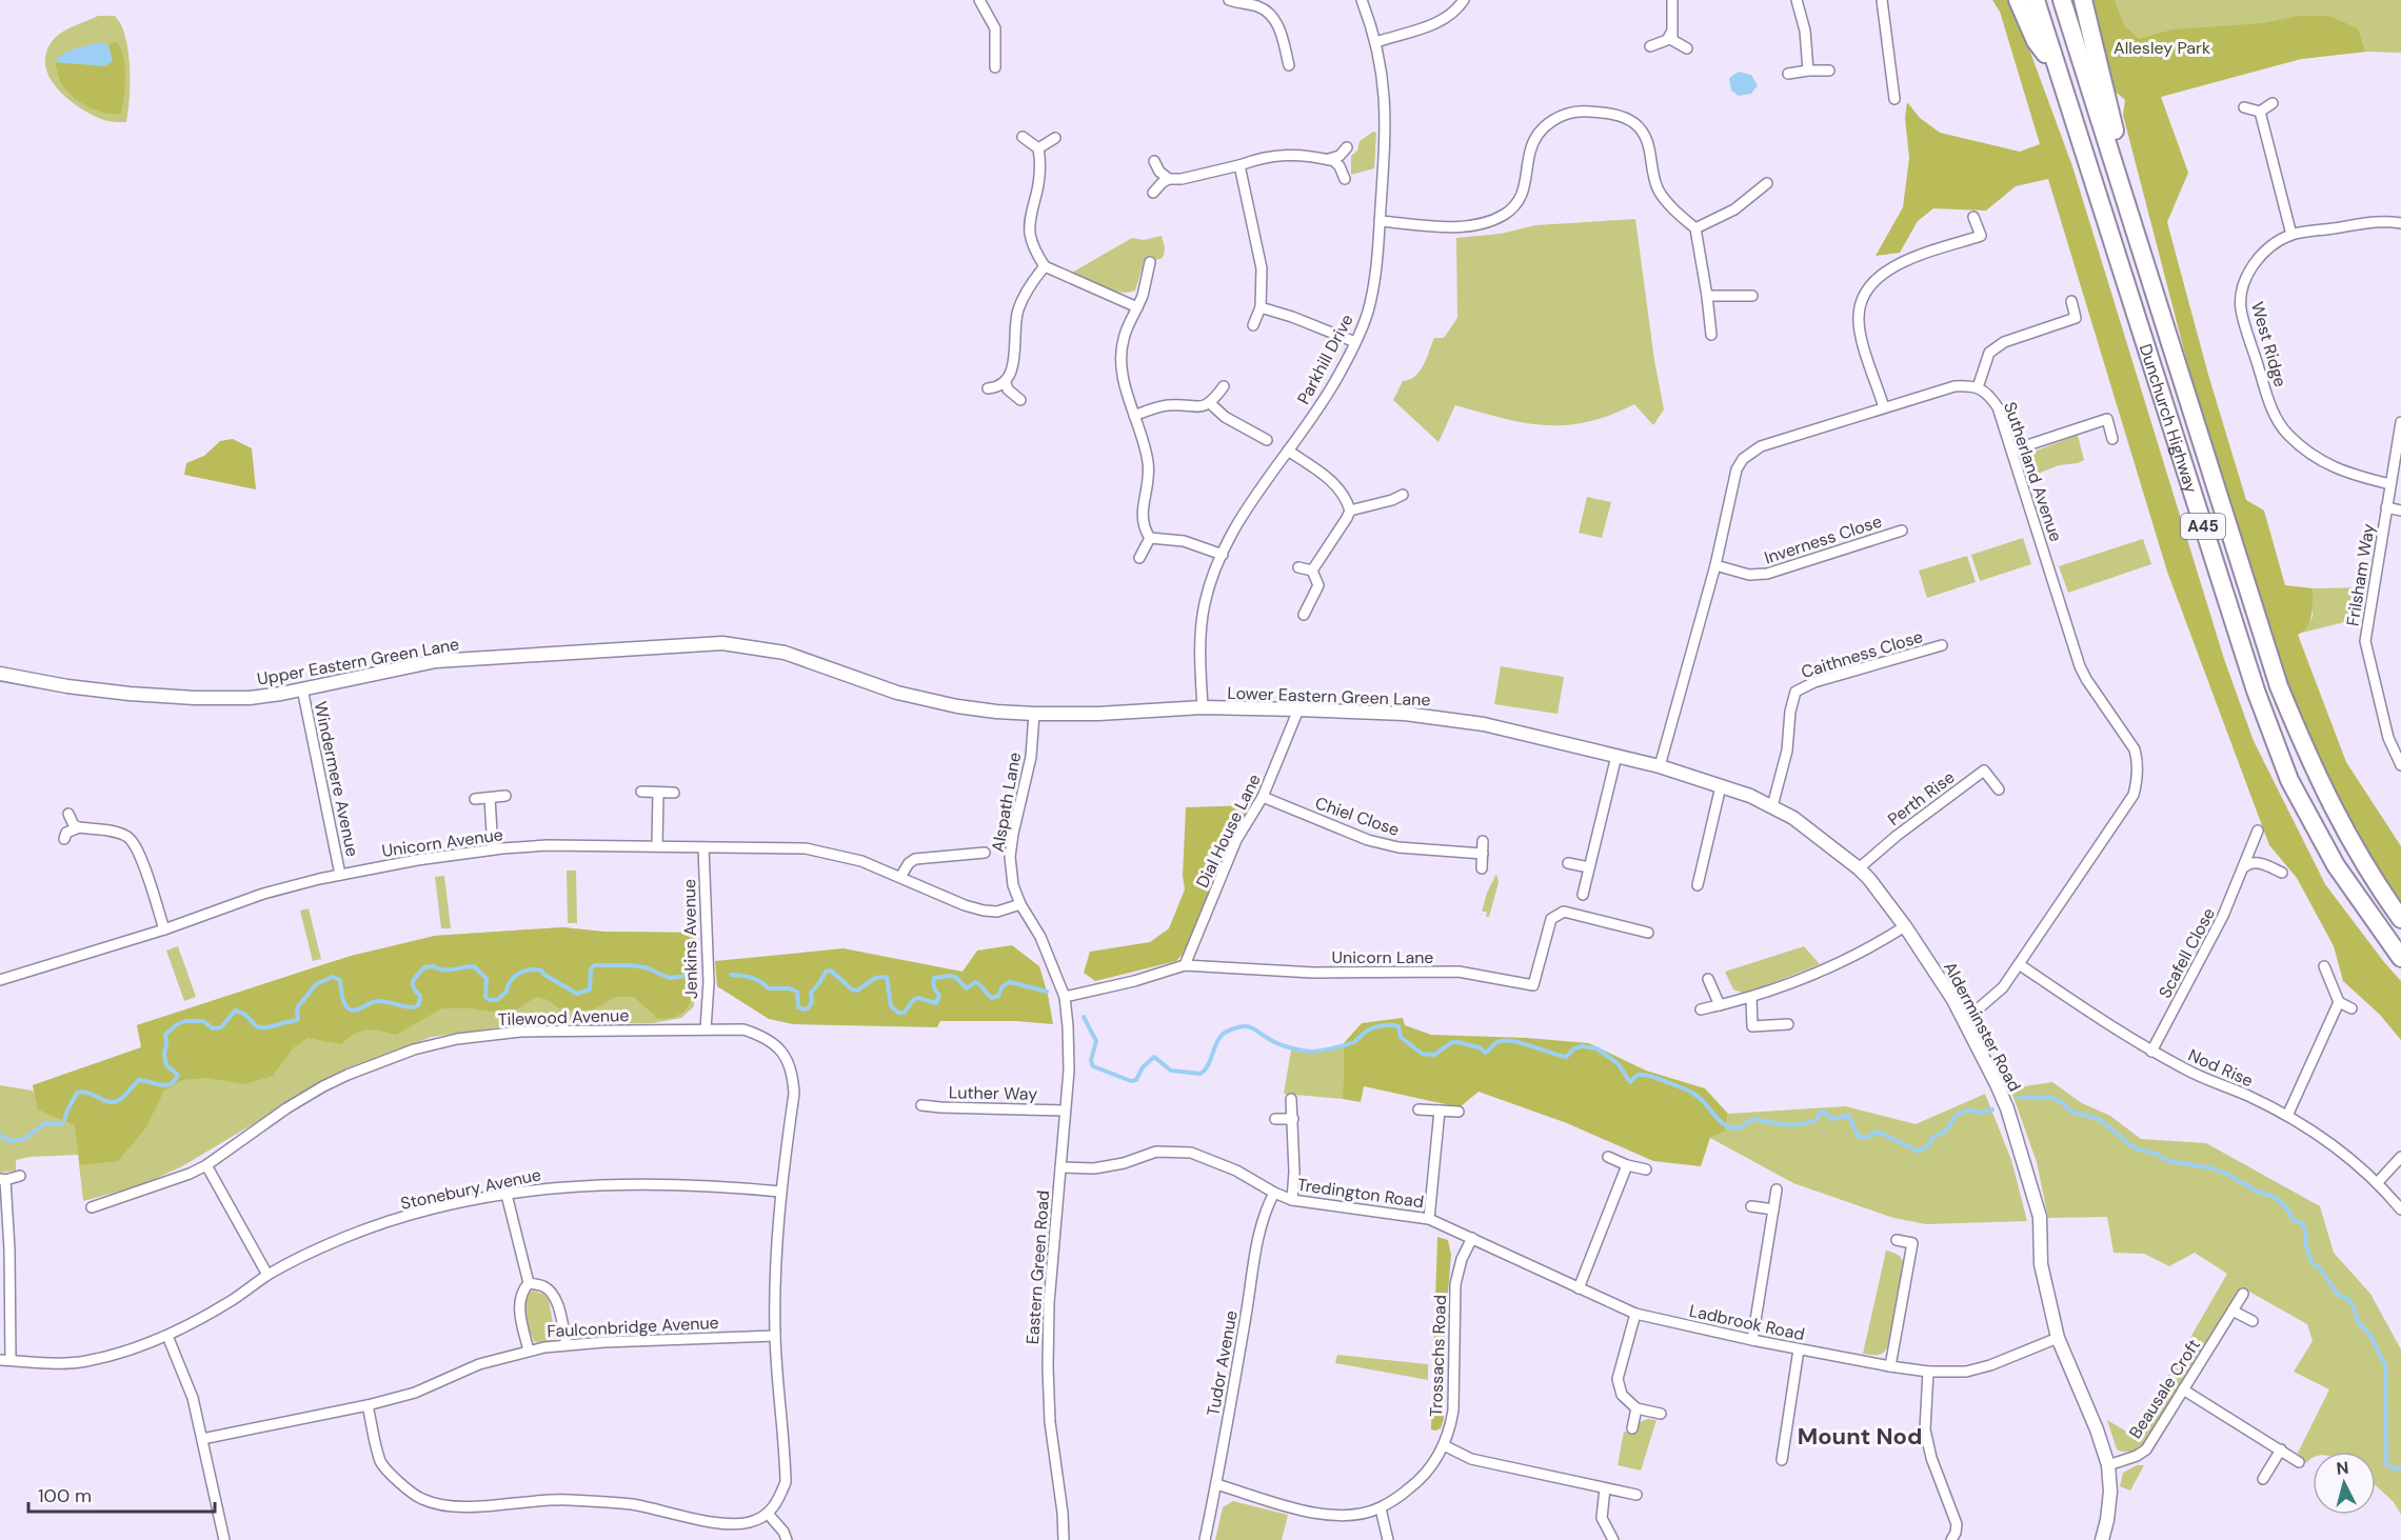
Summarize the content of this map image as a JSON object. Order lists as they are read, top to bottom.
{
  "streets": {
    "highway": ["Dunchurch Highway", "A45"],
    "street": [
      "West Ridge",
      "Parkhill Drive",
      "Sutherland Avenue",
      "Inverness Close",
      "Frilsham Way",
      "Caithness Close",
      "Upper Eastern Green Lane",
      "Lower Eastern Green Lane",
      "Windermere Avenue",
      "Perth Rise",
      "Alspath Lane",
      "Chiel Close",
      "Dial House Lane",
      "Unicorn Avenue",
      "Jenkins Avenue",
      "Scafell Close",
      "Unicorn Lane",
      "Tilewood Avenue",
      "Alderminster Road",
      "Nod Rise",
      "Luther Way",
      "Stonebury Avenue",
      "Tredington Road",
      "Eastern Green Road",
      "Ladbrook Road",
      "Faulconbridge Avenue",
      "Trossachs Road",
      "Tudor Avenue",
      "Beausale Croft"
    ]
  },
  "crossings": [
    ["West Ridge", "Frilsham Way"],
    ["Parkhill Drive", "Lower Eastern Green Lane"],
    ["Sutherland Avenue", "Alderminster Road"],
    ["Sutherland Avenue", "Nod Rise"],
    ["Caithness Close", "Alderminster Road"],
    ["Upper Eastern Green Lane", "Lower Eastern Green Lane"],
    ["Upper Eastern Green Lane", "Windermere Avenue"],
    ["Upper Eastern Green Lane", "Alspath Lane"],
    ["Lower Eastern Green Lane", "Alspath Lane"],
    ["Lower Eastern Green Lane", "Dial House Lane"],
    ["Lower Eastern Green Lane", "Alderminster Road"],
    ["Windermere Avenue", "Unicorn Avenue"],
    ["Perth Rise", "Alderminster Road"],
    ["Alspath Lane", "Unicorn Avenue"],
    ["Alspath Lane", "Unicorn Lane"],
    ["Alspath Lane", "Eastern Green Road"],
    ["Chiel Close", "Dial House Lane"],
    ["Dial House Lane", "Unicorn Lane"],
    ["Unicorn Avenue", "Jenkins Avenue"],
    ["Jenkins Avenue", "Tilewood Avenue"],
    ["Scafell Close", "Nod Rise"],
    ["Unicorn Lane", "Eastern Green Road"],
    ["Tilewood Avenue", "Stonebury Avenue"],
    ["Tilewood Avenue", "Faulconbridge Avenue"],
    ["Alderminster Road", "Ladbrook Road"],
    ["Alderminster Road", "Beausale Croft"],
    ["Luther Way", "Eastern Green Road"],
    ["Tredington Road", "Eastern Green Road"],
    ["Tredington Road", "Ladbrook Road"],
    ["Tredington Road", "Tudor Avenue"],
    ["Ladbrook Road", "Trossachs Road"],
    ["Trossachs Road", "Tudor Avenue"]
  ],
  "districts": ["Mount Nod"],
  "parks": ["Allesley Park"],
  "scale_bar": "100 m",
  "north": "top"
}
